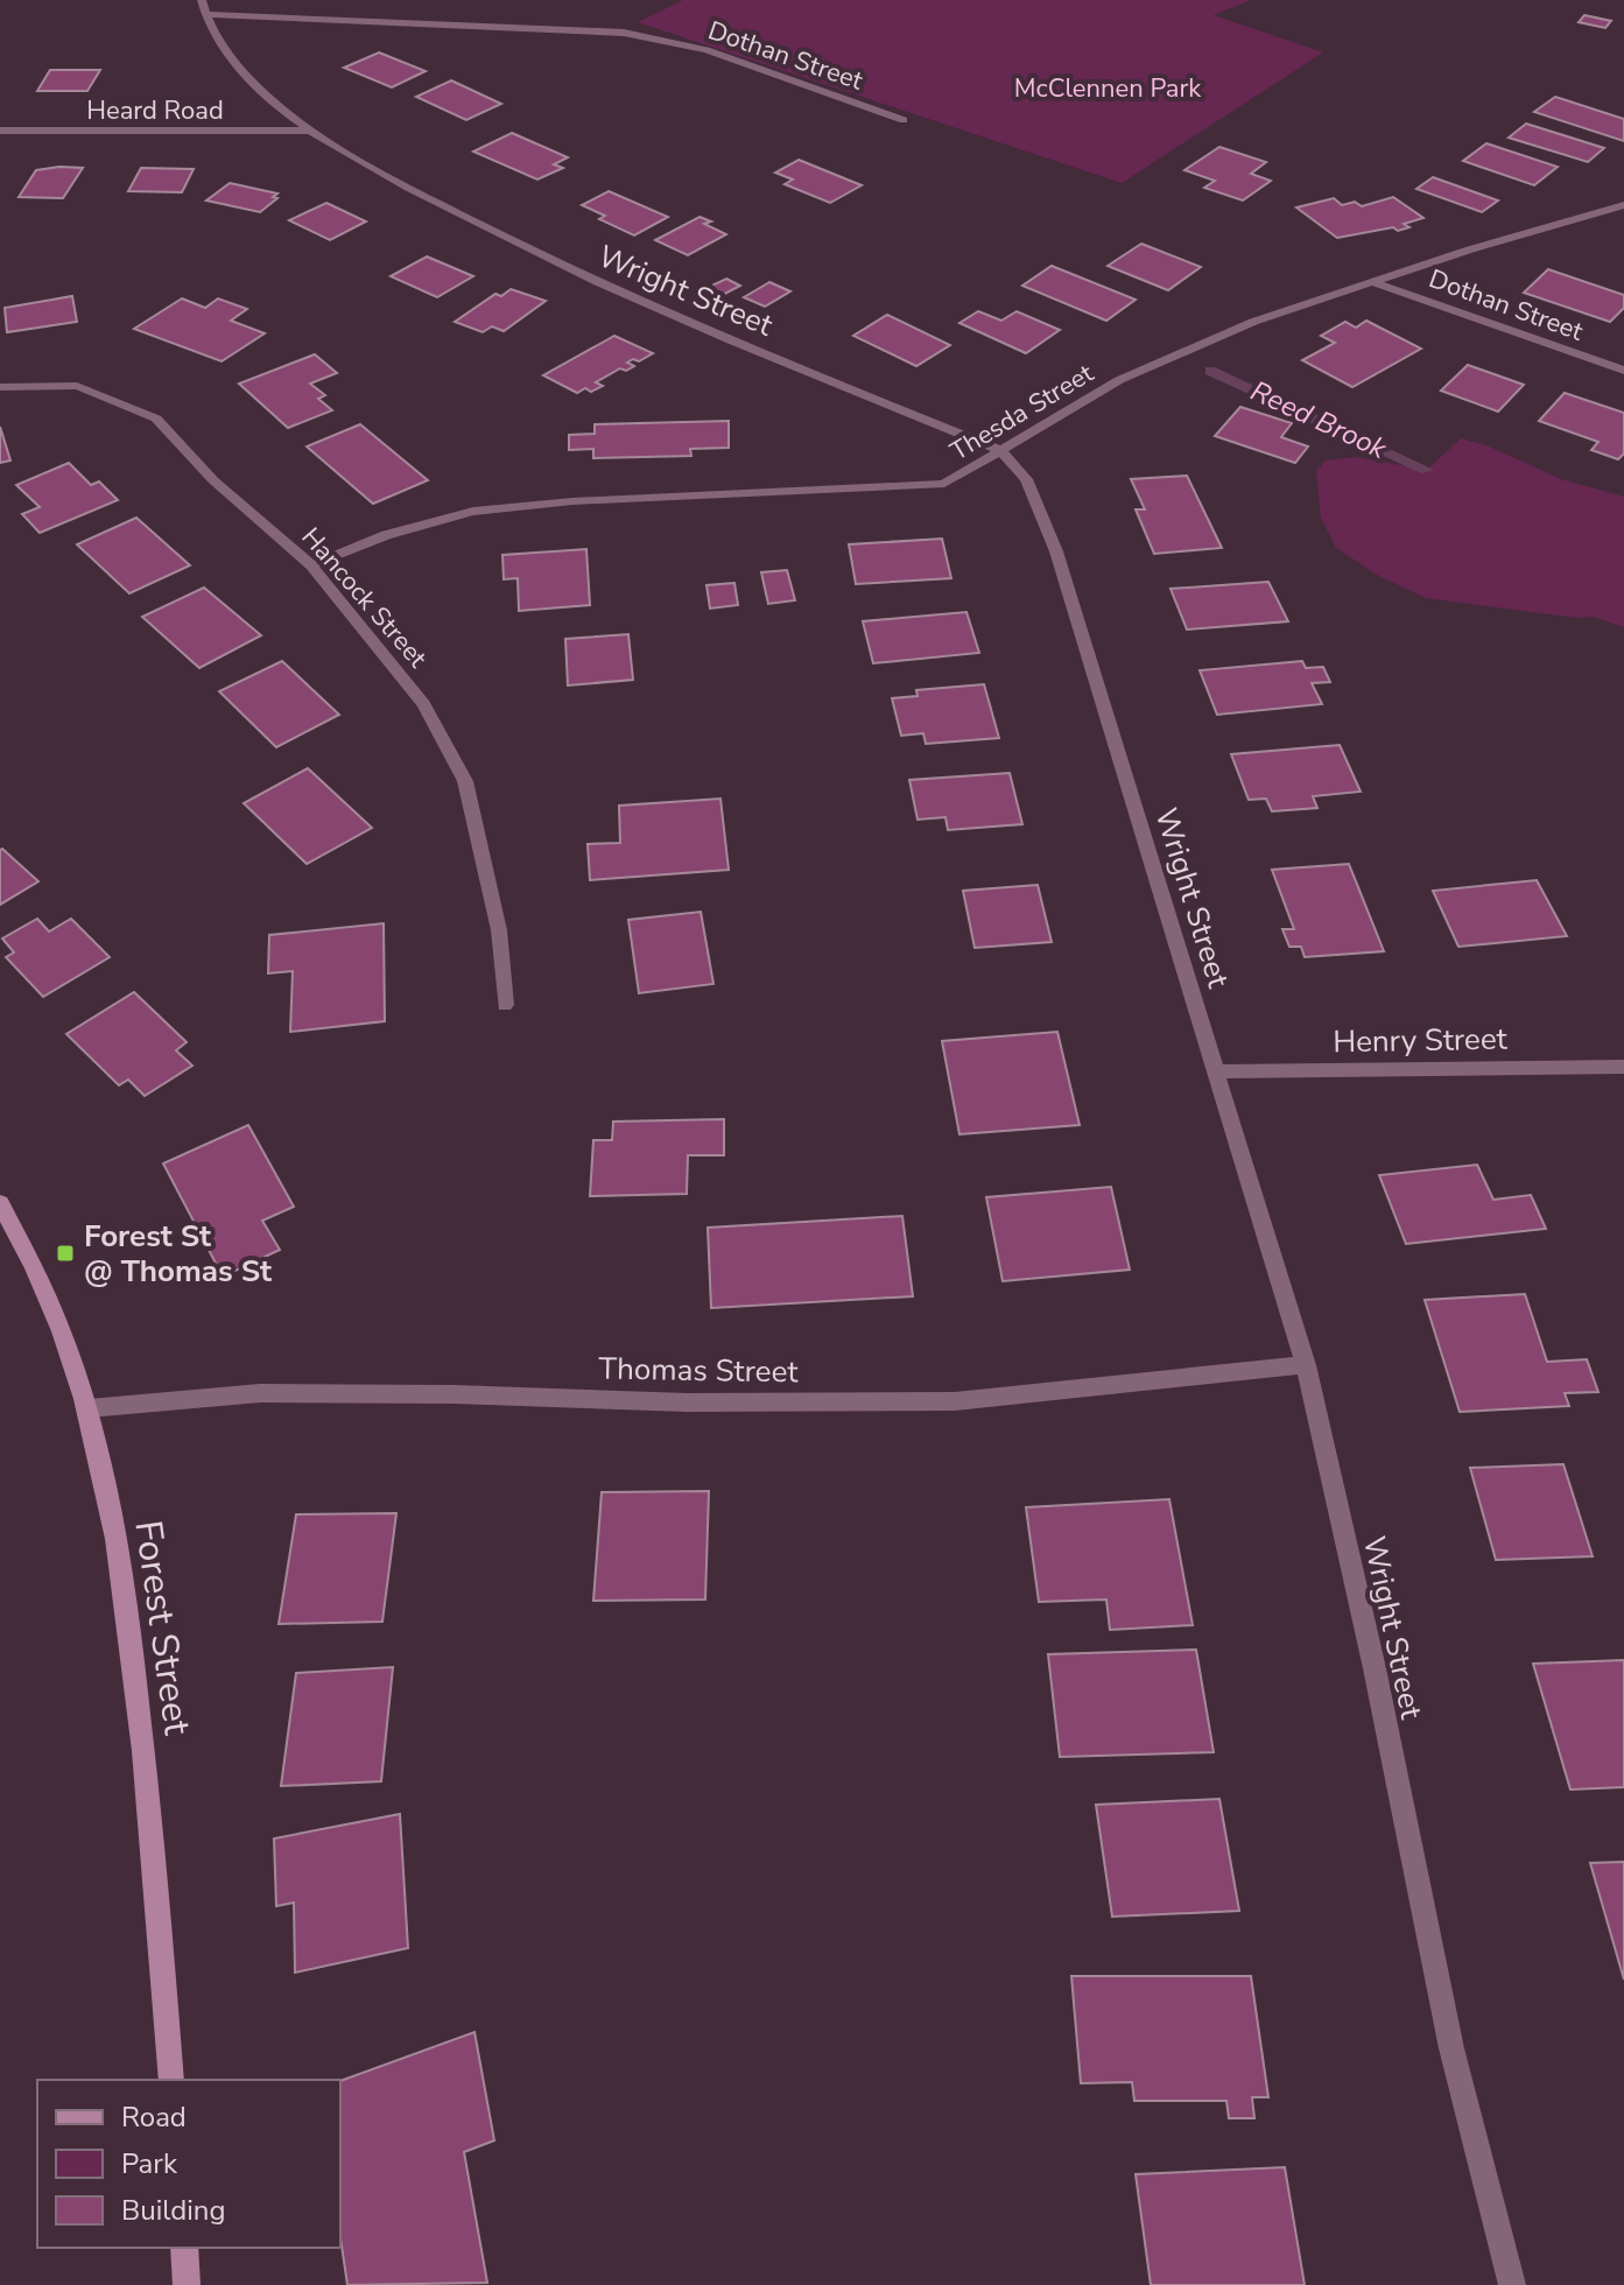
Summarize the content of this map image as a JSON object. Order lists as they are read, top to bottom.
{
  "streets": {
    "main road": ["Forest Street"],
    "street": [
      "Dothan Street",
      "Heard Road",
      "Wright Street",
      "Thesda Street",
      "Hancock Street",
      "Henry Street",
      "Thomas Street"
    ]
  },
  "crossings": [
    ["Dothan Street", "Wright Street"],
    ["Dothan Street", "Thesda Street"],
    ["Heard Road", "Wright Street"],
    ["Wright Street", "Thesda Street"],
    ["Wright Street", "Henry Street"],
    ["Wright Street", "Thomas Street"],
    ["Thesda Street", "Hancock Street"],
    ["Thomas Street", "Forest Street"]
  ],
  "water": ["Reed Brook"],
  "parks": ["McClennen Park"],
  "places": {
    "transit": ["Forest St @ Thomas St"]
  },
  "legend": ["Road", "Park", "Building"]
}
